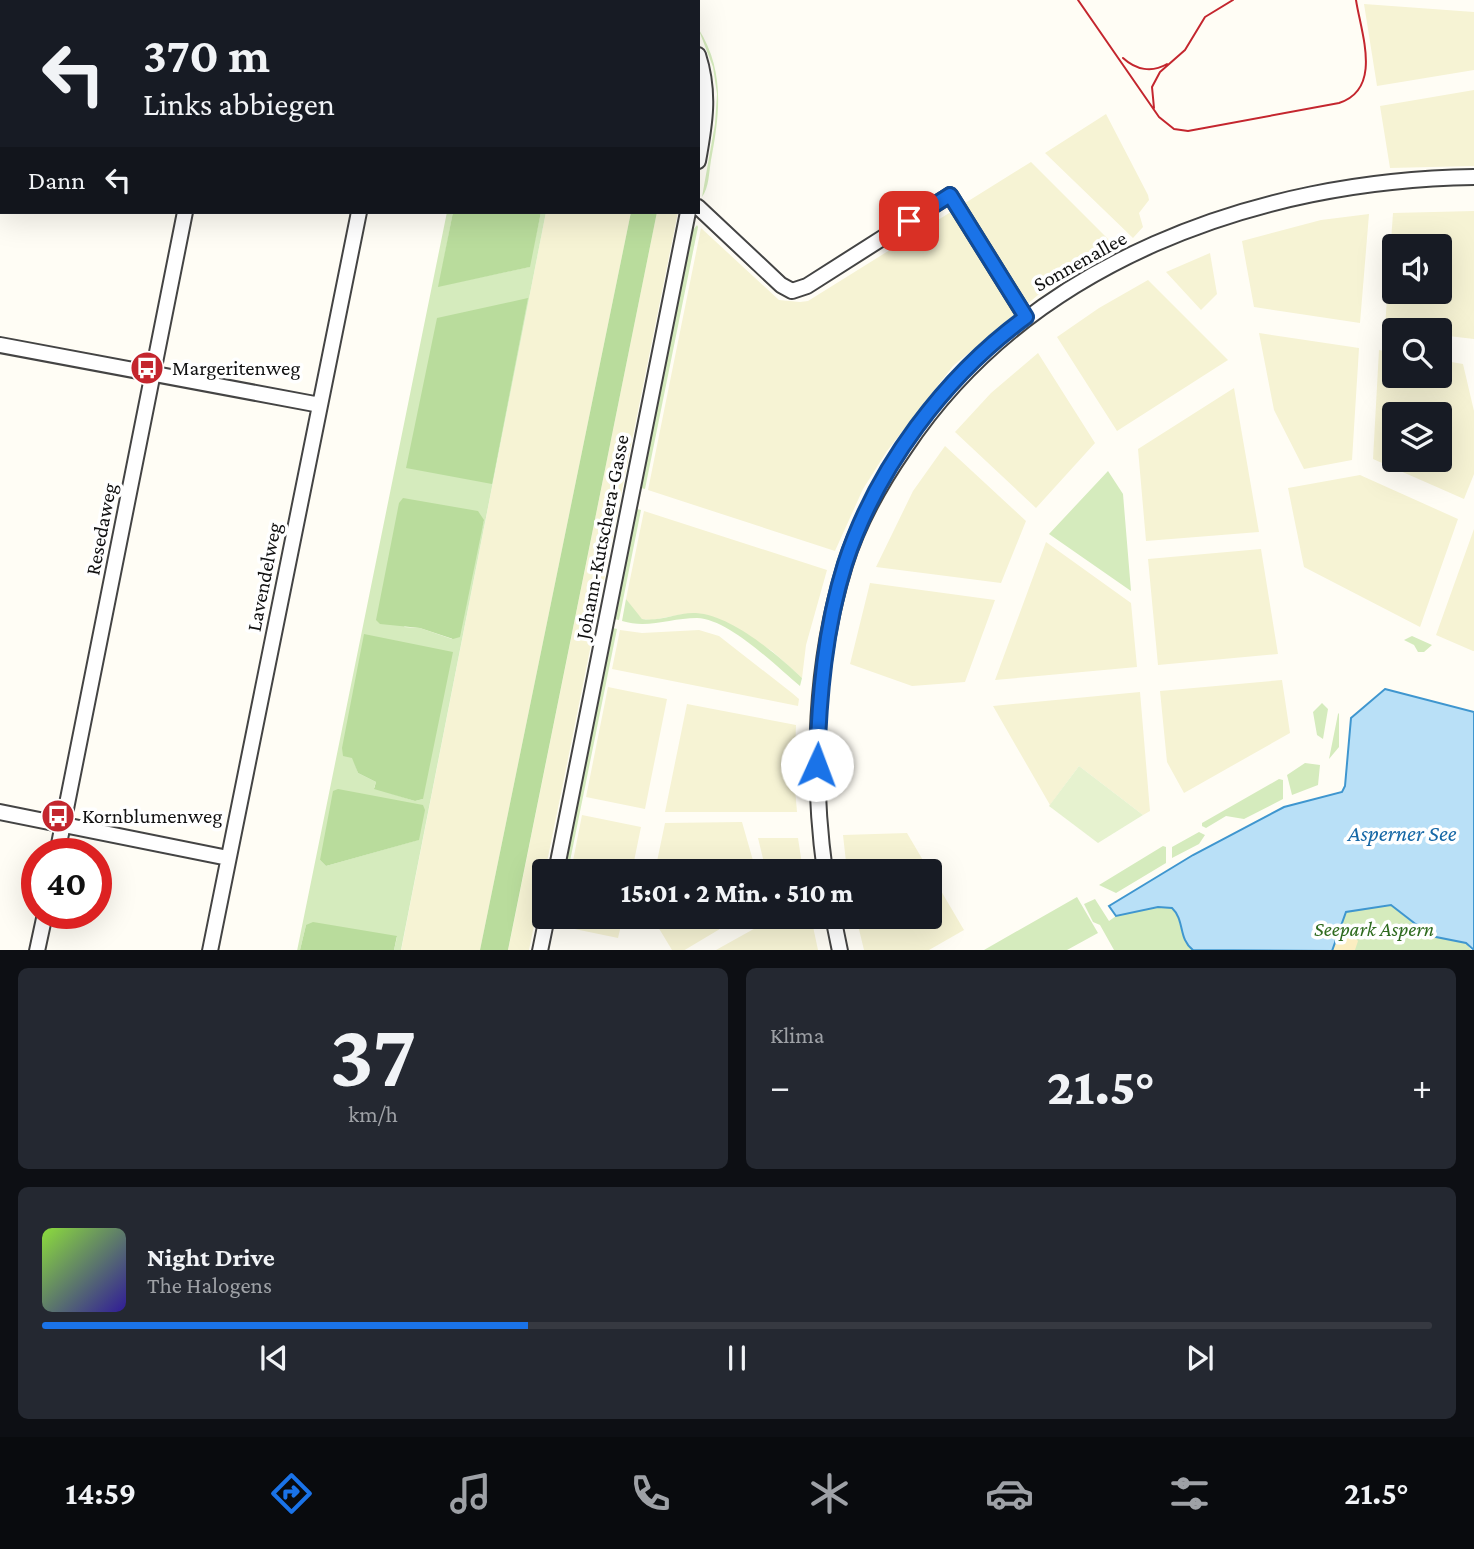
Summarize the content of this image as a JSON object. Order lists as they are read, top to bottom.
{
  "streets": {
    "street": [
      "Sonnenallee",
      "Resedaweg",
      "Johann-Kutschera-Gasse",
      "Lavendelweg"
    ]
  },
  "water": ["Asperner See"],
  "parks": ["Seepark Aspern"],
  "places": {
    "bus stop": ["Margeritenweg", "Kornblumenweg"]
  },
  "page": {
    "turn": ["370 m", "Links abbiegen"],
    "then": "Dann",
    "limit": "40",
    "trip": "15:01 · 2 Min. · 510 m",
    "tile": [
      ["37", "km/h"],
      "Klima"
    ],
    "heat": ["−", "21.5°", "+"],
    "song": ["Night Drive", "The Halogens"],
    "tabs": ["14:59", "21.5°"]
  }
}
